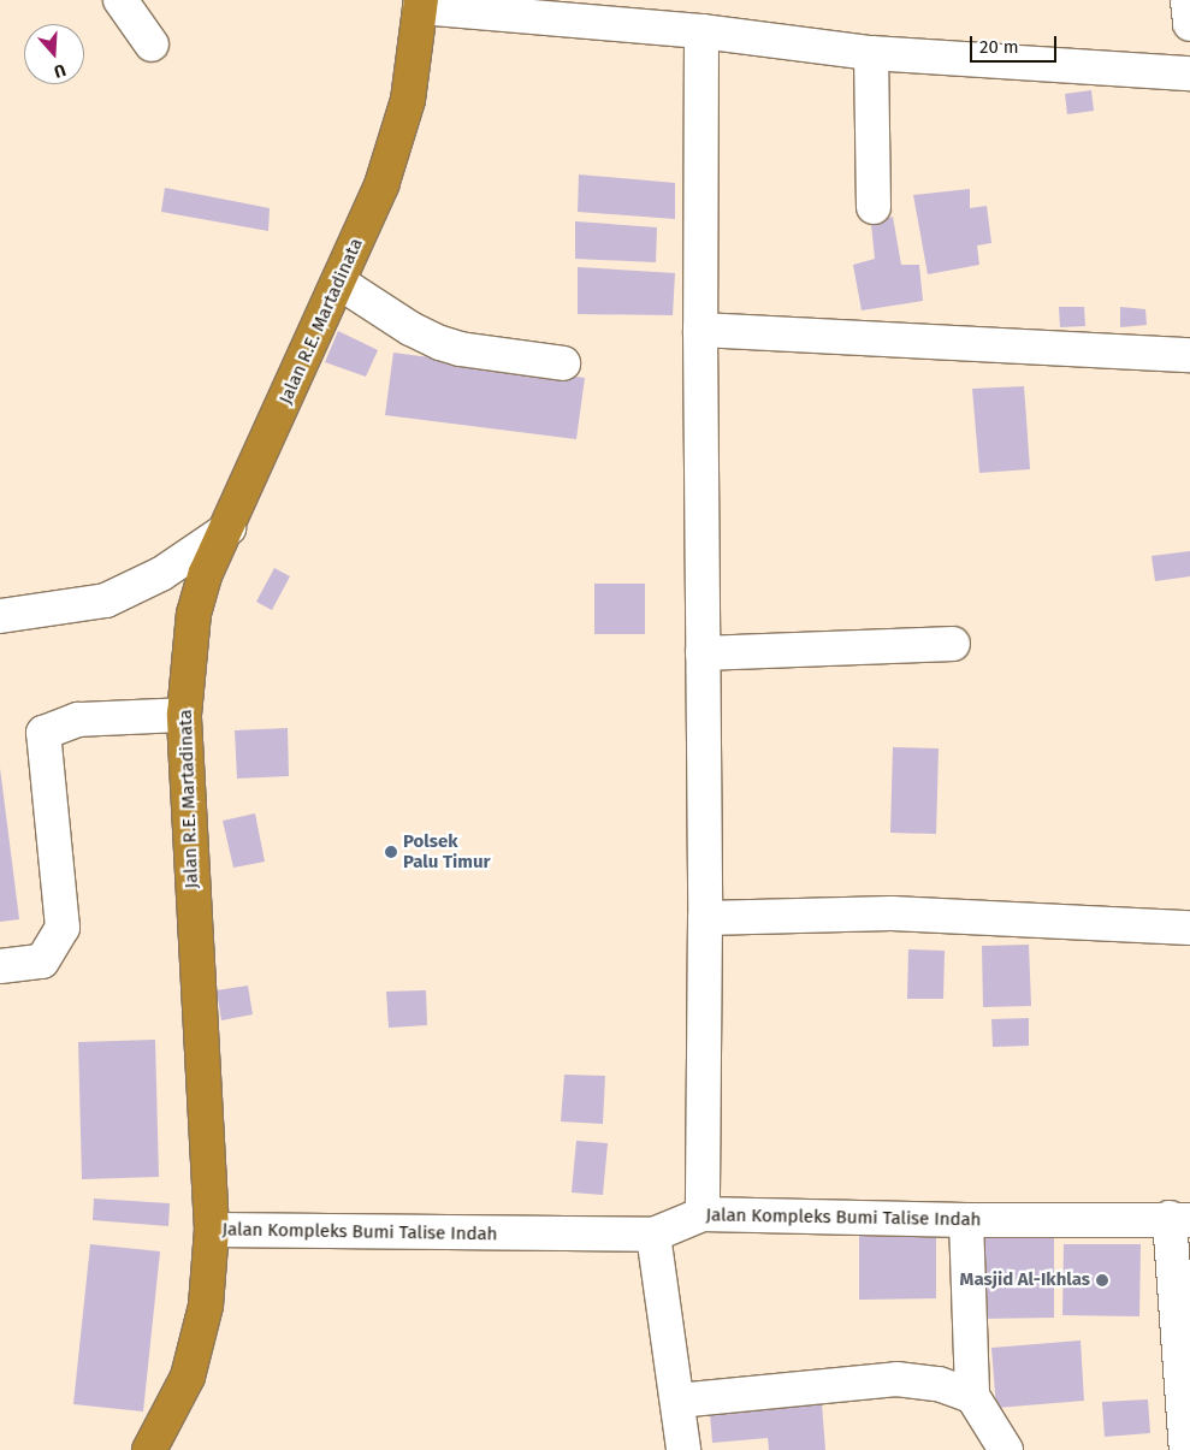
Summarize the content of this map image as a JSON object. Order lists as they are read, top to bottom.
{
  "streets": {
    "highway": ["Jalan R.E. Martadinata"],
    "street": ["Jalan Kompleks Bumi Talise Indah"]
  },
  "crossings": [
    ["Jalan R.E. Martadinata", "Jalan Kompleks Bumi Talise Indah"]
  ],
  "places": ["Polsek Palu Timur", "Masjid Al-Ikhlas"],
  "scale_bar": "20 m",
  "north": "bottom"
}
